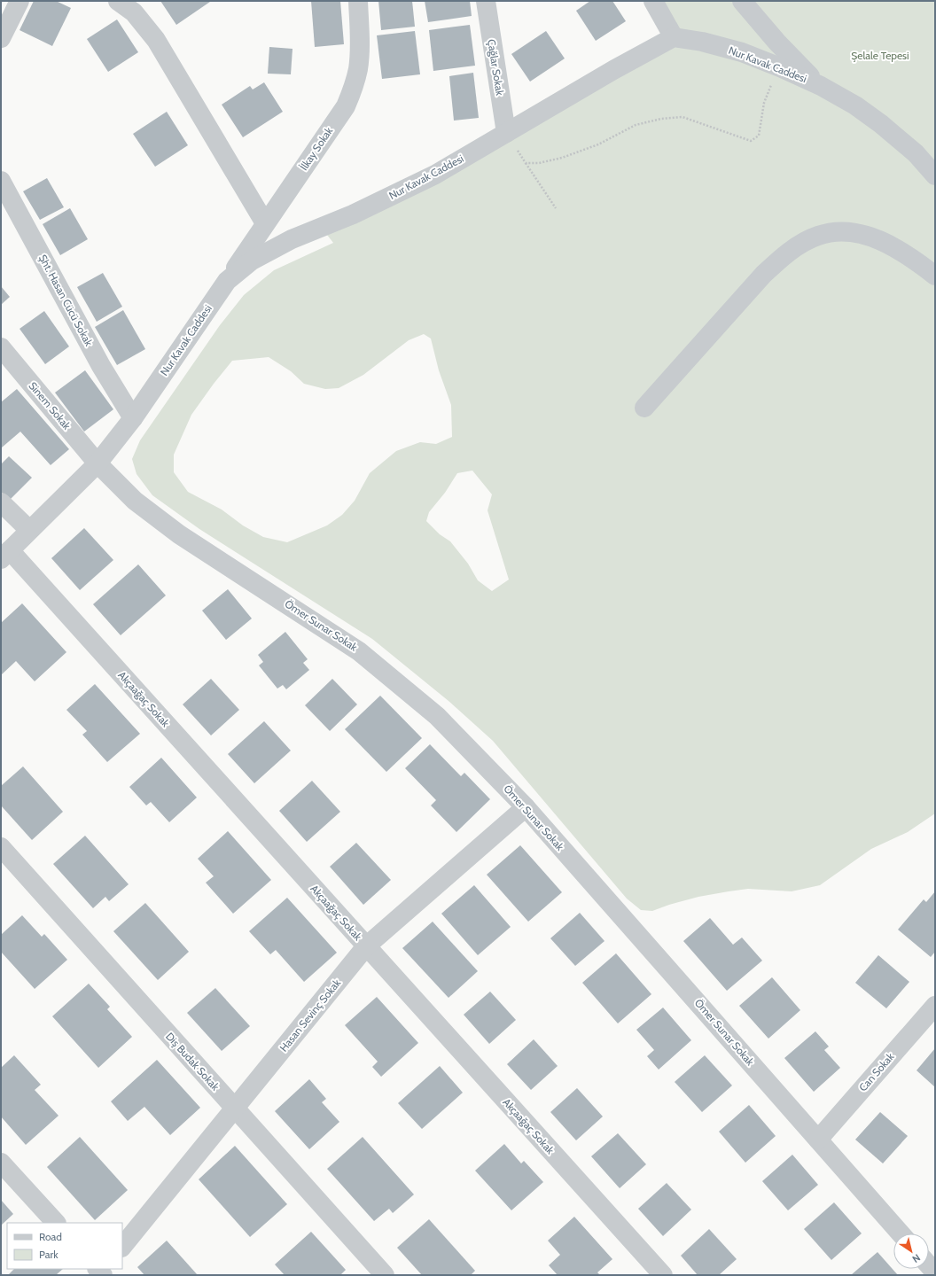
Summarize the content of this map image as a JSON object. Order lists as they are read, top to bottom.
{
  "streets": {
    "street": [
      "Nur Kavak Caddesi",
      "Çağlar Sokak",
      "İlkay Sokak",
      "Şht. Hasan Cücü Sokak",
      "Sinem Sokak",
      "Ömer Sunar Sokak",
      "Akçaağaç Sokak",
      "Hasan Sevinç Sokak",
      "Diş Budak Sokak",
      "Can Sokak"
    ]
  },
  "crossings": [
    ["Nur Kavak Caddesi", "Çağlar Sokak"],
    ["Nur Kavak Caddesi", "İlkay Sokak"],
    ["Nur Kavak Caddesi", "Şht. Hasan Cücü Sokak"],
    ["Nur Kavak Caddesi", "Sinem Sokak"],
    ["Nur Kavak Caddesi", "Ömer Sunar Sokak"],
    ["Nur Kavak Caddesi", "Akçaağaç Sokak"],
    ["Sinem Sokak", "Ömer Sunar Sokak"],
    ["Ömer Sunar Sokak", "Hasan Sevinç Sokak"],
    ["Ömer Sunar Sokak", "Can Sokak"],
    ["Akçaağaç Sokak", "Hasan Sevinç Sokak"],
    ["Hasan Sevinç Sokak", "Diş Budak Sokak"]
  ],
  "parks": ["Şelale Tepesi"],
  "legend": ["Road", "Park"],
  "north": "bottom right"
}
